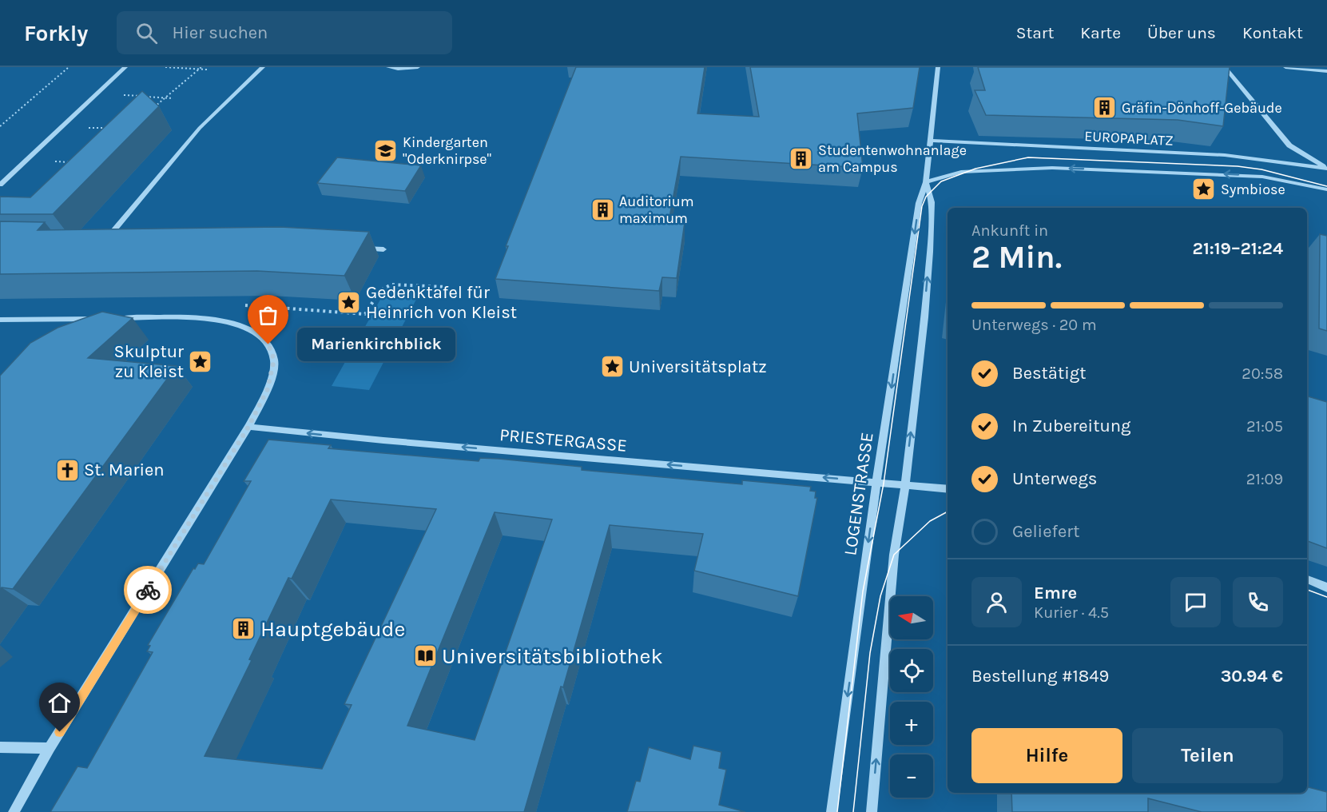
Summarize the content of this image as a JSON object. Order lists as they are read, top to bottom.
{
  "streets": {
    "street": ["EUROPAPLATZ", "PRIESTERGASSE", "LOGENSTRASSE"]
  },
  "crossings": [
    ["EUROPAPLATZ", "LOGENSTRASSE"],
    ["PRIESTERGASSE", "LOGENSTRASSE"]
  ],
  "one_way": ["PRIESTERGASSE"],
  "places": {
    "building": [
      "Gräfin-Dönhoff-Gebäude",
      "Studentenwohnanlage am Campus",
      "Auditorium maximum",
      "Hauptgebäude"
    ],
    "school or university": ["Kindergarten \"Oderknirpse\""],
    "place": [
      "Symbiose",
      "Gedenktafel für Heinrich von Kleist",
      "Skulptur zu Kleist",
      "Universitätsplatz"
    ],
    "other": ["Marienkirchblick"],
    "church": ["St. Marien"],
    "library": ["Universitätsbibliothek"]
  },
  "north": "left",
  "page": {
    "header": "Forkly",
    "search": "Hier suchen",
    "nav": [
      "Start",
      "Karte",
      "Über uns",
      "Kontakt"
    ],
    "heading": ["2 Min.", "Ankunft in", "21:19–21:24"],
    "panel": [
      "Emre",
      "Kurier · 4.5",
      "Bestellung #1849",
      "30.94 €"
    ],
    "bar": "Unterwegs · 20 m",
    "bubble": "Marienkirchblick",
    "list": [
      ["Bestätigt", "20:58"],
      ["In Zubereitung", "21:05"],
      ["Unterwegs", "21:09"],
      "Geliefert"
    ],
    "map_buttons": ["+", "−"],
    "buttons": ["Hilfe", "Teilen"]
  }
}
